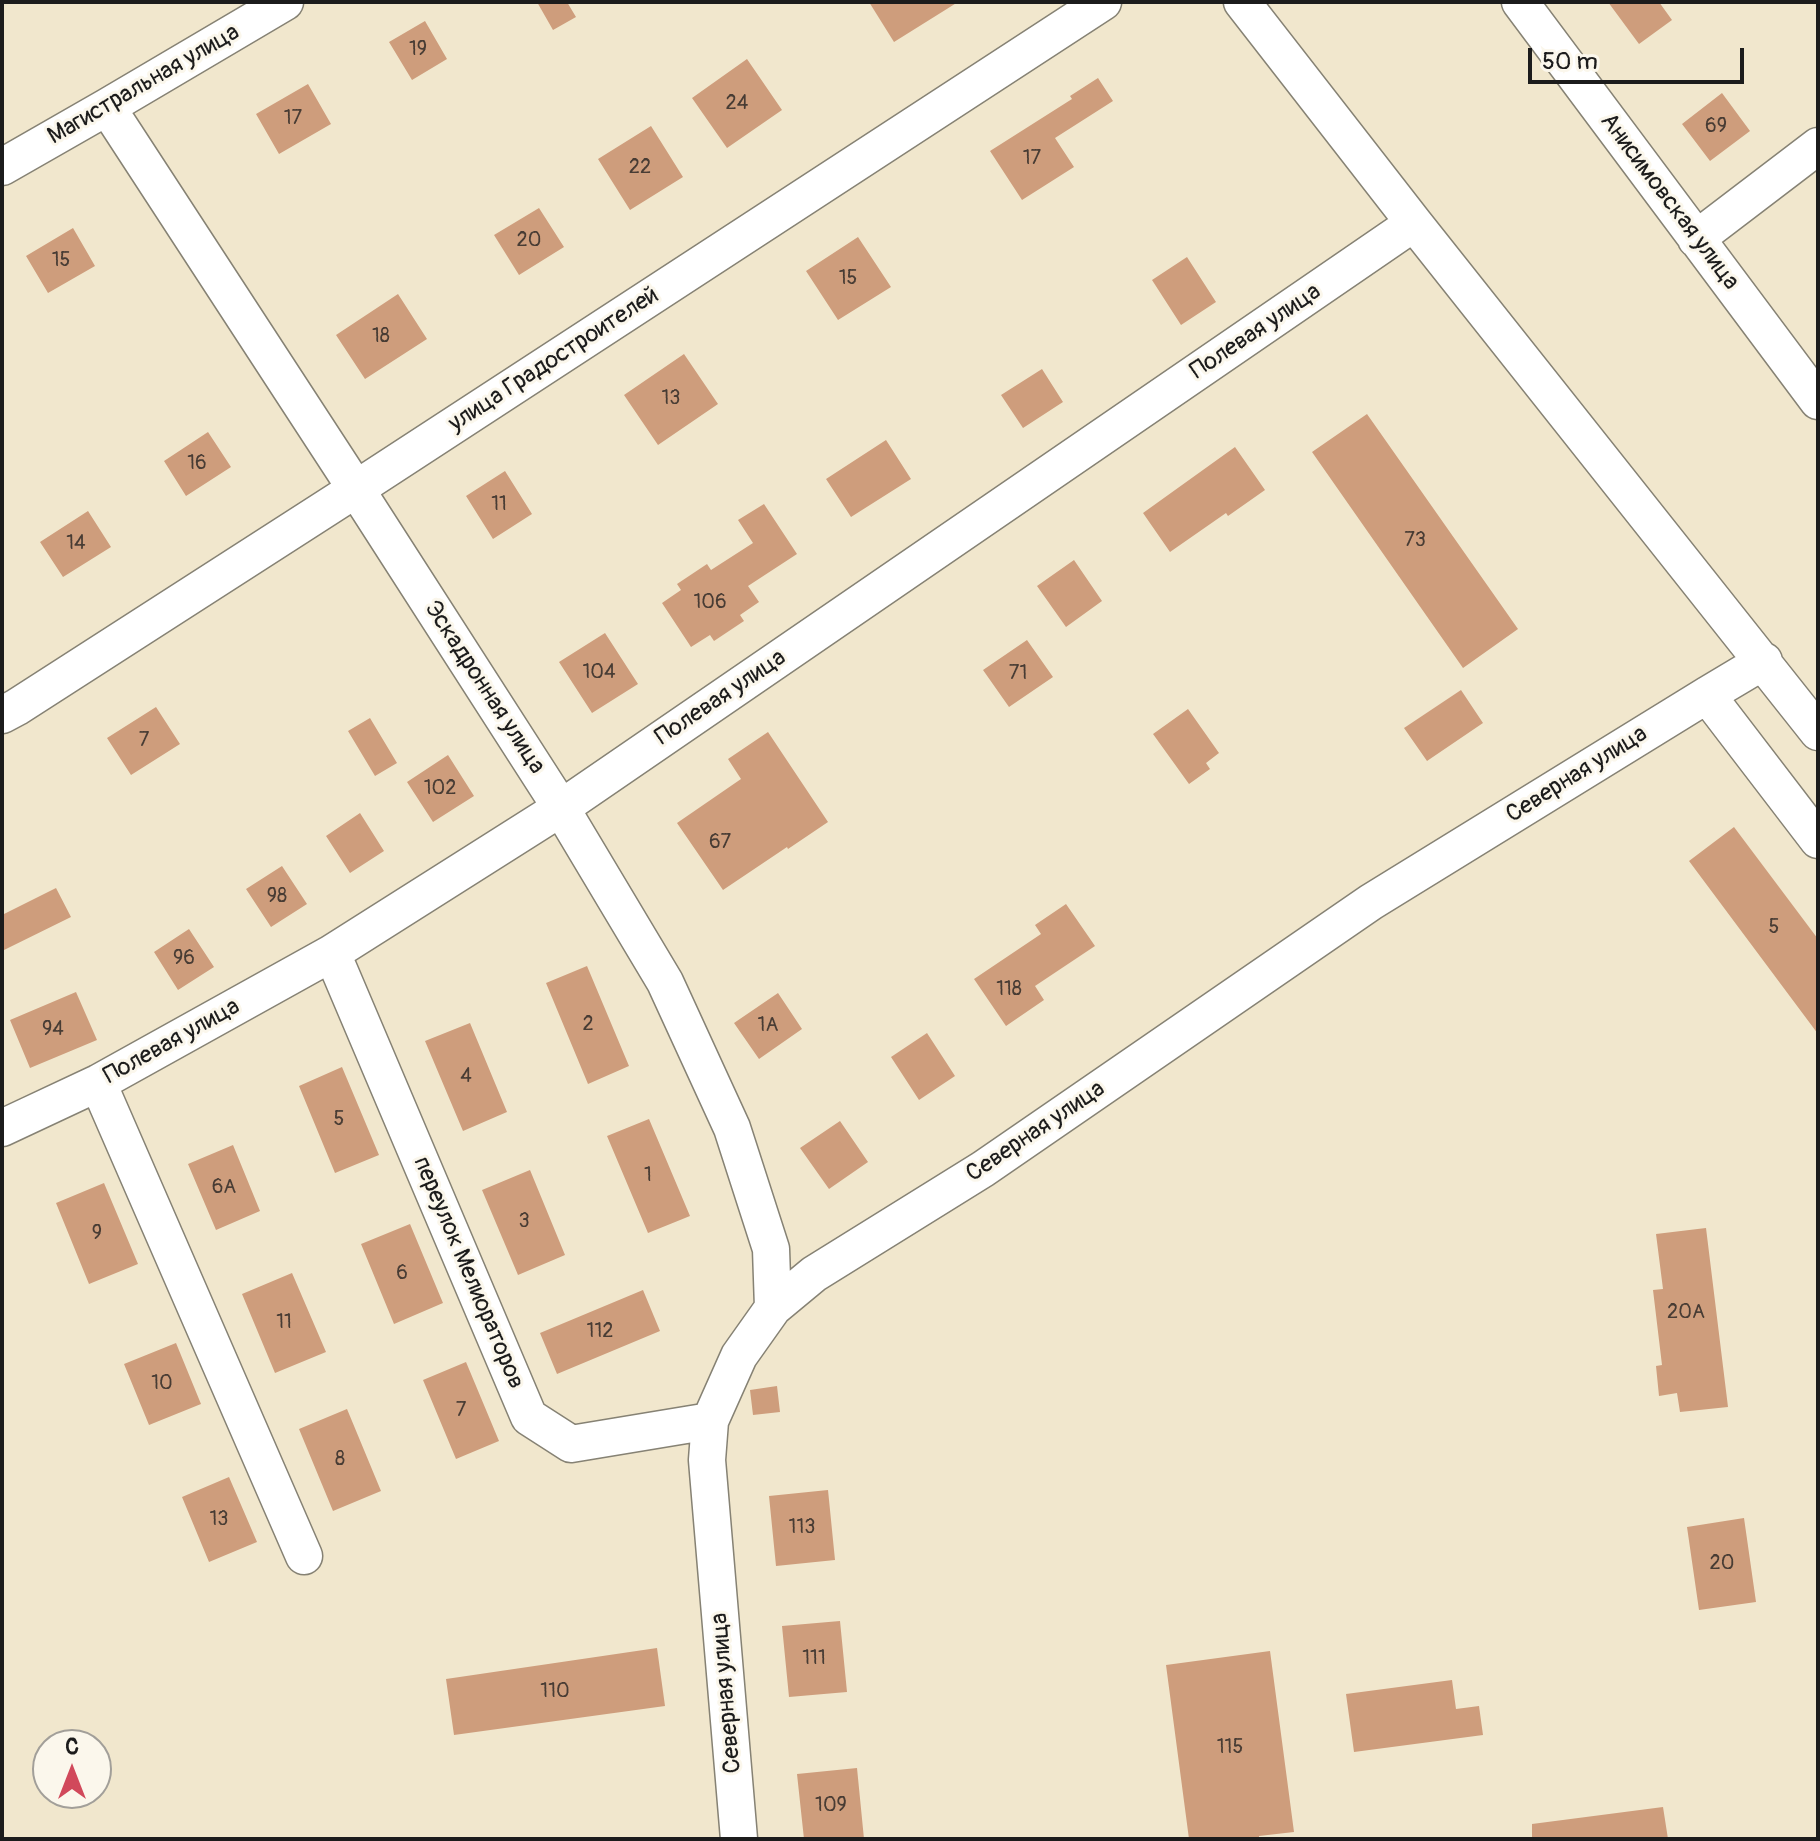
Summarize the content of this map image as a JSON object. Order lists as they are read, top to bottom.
{
  "streets": {
    "street": [
      "Магистральная улица",
      "Анисимовская улица",
      "Полевая улица",
      "улица Градостроителей",
      "Эскадронная улица",
      "Северная улица",
      "переулок Мелиораторов"
    ]
  },
  "crossings": [
    ["Магистральная улица", "Эскадронная улица"],
    ["Полевая улица", "Эскадронная улица"],
    ["Полевая улица", "переулок Мелиораторов"],
    ["улица Градостроителей", "Эскадронная улица"],
    ["Эскадронная улица", "Северная улица"],
    ["Северная улица", "переулок Мелиораторов"]
  ],
  "house_numbers": [
    "19",
    "24",
    "17",
    "69",
    "17",
    "22",
    "20",
    "15",
    "15",
    "18",
    "13",
    "16",
    "11",
    "73",
    "14",
    "106",
    "104",
    "71",
    "7",
    "102",
    "67",
    "98",
    "5",
    "96",
    "118",
    "2",
    "1А",
    "94",
    "4",
    "5",
    "1",
    "6А",
    "3",
    "9",
    "6",
    "20А",
    "11",
    "112",
    "10",
    "7",
    "8",
    "13",
    "113",
    "20",
    "111",
    "110",
    "115",
    "109"
  ],
  "scale_bar": "50 m",
  "north": "top"
}
